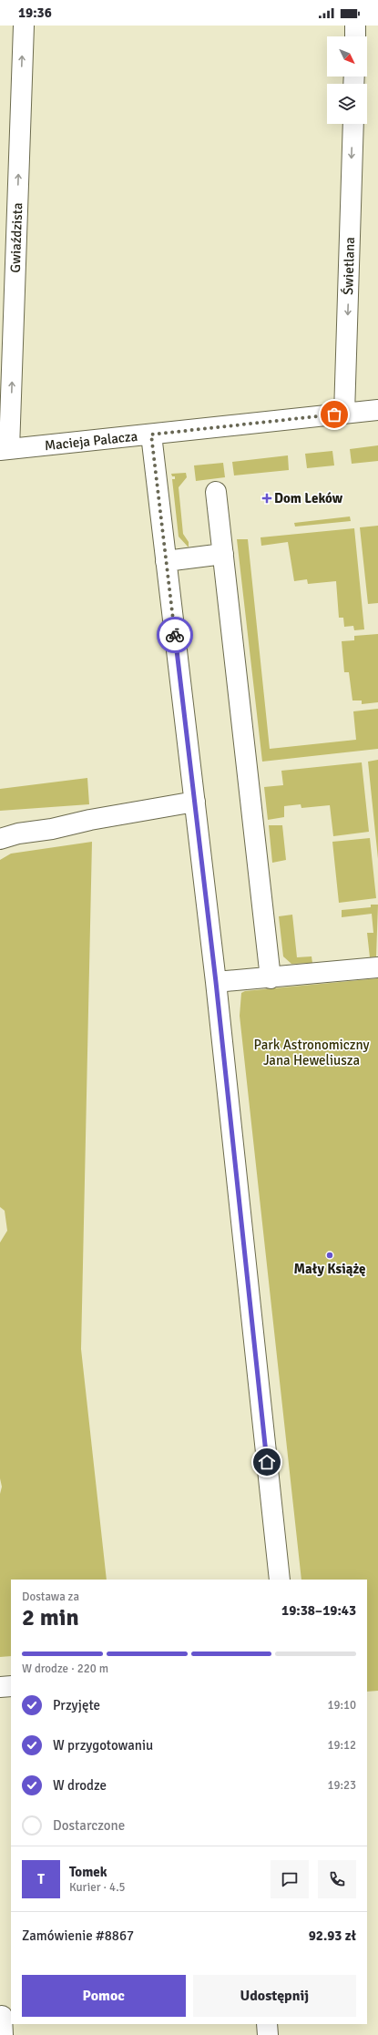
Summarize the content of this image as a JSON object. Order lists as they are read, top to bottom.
{
  "streets": {
    "street": ["Gwiaździsta", "Świetlana", "Macieja Palacza"]
  },
  "crossings": [
    ["Gwiaździsta", "Macieja Palacza"],
    ["Świetlana", "Macieja Palacza"]
  ],
  "one_way": ["Gwiaździsta", "Świetlana"],
  "parks": ["Park Astronomiczny Jana Heweliusza"],
  "places": {
    "health": ["Dom Leków"],
    "other": ["Mały Książę"]
  },
  "north": "bottom right",
  "page": {
    "status": "19:36",
    "heading": ["2 min", "Dostawa za", "19:38–19:43"],
    "panel": [
      "Tomek",
      "Kurier · 4.5",
      "Zamówienie #8867",
      "92.93 zł"
    ],
    "bar": "W drodze · 220 m",
    "list": [
      ["Przyjęte", "19:10"],
      ["W przygotowaniu", "19:12"],
      ["W drodze", "19:23"],
      "Dostarczone"
    ],
    "round": "T",
    "buttons": ["Pomoc", "Udostępnij"]
  }
}
